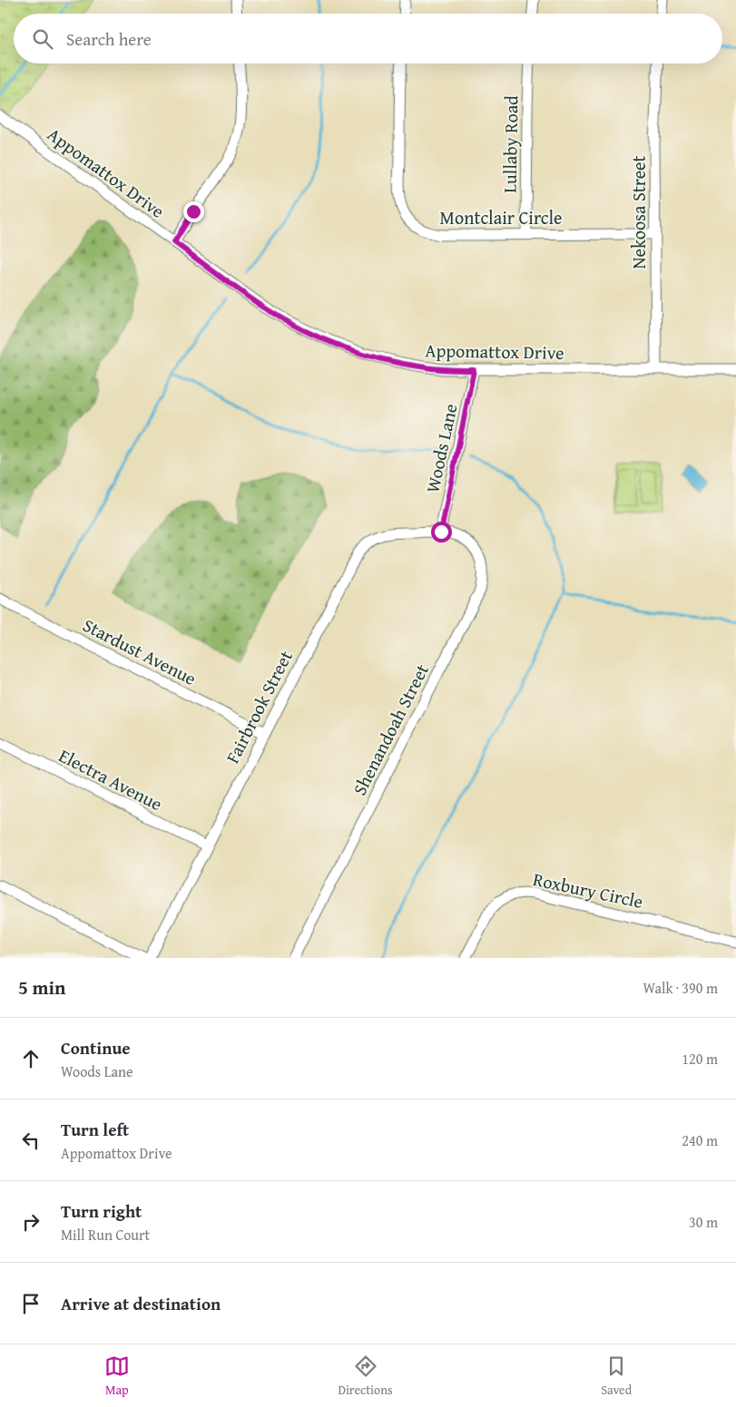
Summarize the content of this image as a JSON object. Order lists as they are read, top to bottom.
{
  "streets": {
    "street": [
      "Lullaby Road",
      "Appomattox Drive",
      "Nekoosa Street",
      "Montclair Circle",
      "Woods Lane",
      "Stardust Avenue",
      "Fairbrook Street",
      "Shenandoah Street",
      "Electra Avenue",
      "Roxbury Circle"
    ]
  },
  "crossings": [
    ["Lullaby Road", "Montclair Circle"],
    ["Appomattox Drive", "Nekoosa Street"],
    ["Appomattox Drive", "Woods Lane"],
    ["Nekoosa Street", "Montclair Circle"],
    ["Woods Lane", "Fairbrook Street"],
    ["Woods Lane", "Shenandoah Street"],
    ["Stardust Avenue", "Fairbrook Street"],
    ["Fairbrook Street", "Shenandoah Street"],
    ["Fairbrook Street", "Electra Avenue"]
  ],
  "page": {
    "search": "Search here",
    "heading": ["5 min", "Walk · 390 m"],
    "list": [
      ["Continue", "Woods Lane", "120 m"],
      ["Turn left", "Appomattox Drive", "240 m"],
      ["Turn right", "Mill Run Court", "30 m"],
      "Arrive at destination"
    ],
    "nav": ["Map", "Directions", "Saved"]
  }
}
